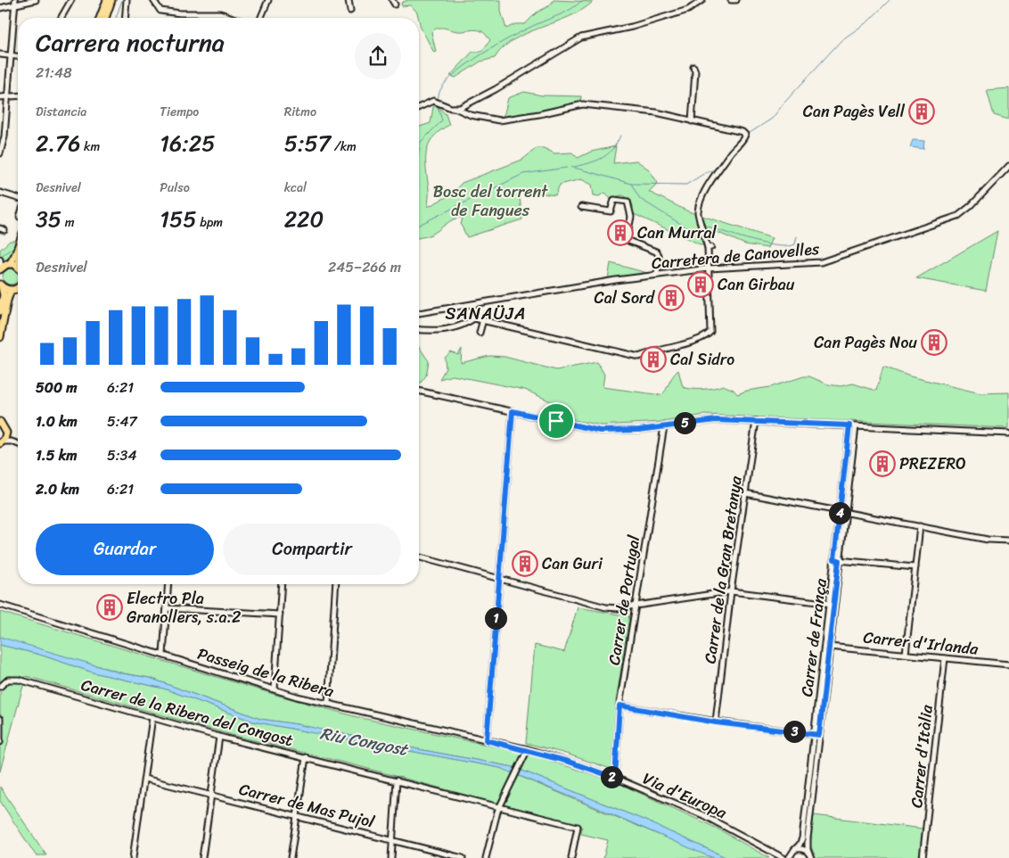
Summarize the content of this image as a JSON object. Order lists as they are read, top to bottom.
{
  "streets": {
    "street": [
      "Carretera de Canovelles",
      "Carrer de la Gran Bretanya",
      "Carrer de Portugal",
      "Carrer de França",
      "Carrer d'Irlanda",
      "Passeig de la Ribera",
      "Carrer de la Ribera del Congost",
      "Carrer d'Itàlia",
      "Via d'Europa",
      "Carrer de Mas Pujol"
    ]
  },
  "crossings": [
    ["Carrer de Portugal", "Via d'Europa"],
    ["Carrer de França", "Carrer d'Irlanda"],
    ["Carrer d'Irlanda", "Carrer d'Itàlia"],
    ["Passeig de la Ribera", "Via d'Europa"]
  ],
  "districts": ["SANAÜJA"],
  "water": ["Riu Congost"],
  "parks": ["Bosc del torrent de Fangues"],
  "places": {
    "building": [
      "Can Pagès Vell",
      "Can Murral",
      "Can Girbau",
      "Cal Sord",
      "Can Pagès Nou",
      "Cal Sidro",
      "PREZERO",
      "Can Guri",
      "Electro Pla Granollers, s.a.2"
    ]
  },
  "page": {
    "heading": ["Carrera nocturna", "21:48"],
    "stats": [
      ["Distancia", "2.76 km"],
      ["Tiempo", "16:25"],
      ["Ritmo", "5:57 /km"],
      ["Desnivel", "35 m"],
      ["Pulso", "155 bpm"],
      ["kcal", "220"]
    ],
    "chart": ["Desnivel", "245–266 m"],
    "list": [
      {
        "name": "500 m",
        "note": "6:21"
      },
      {
        "name": "1.0 km",
        "note": "5:47"
      },
      {
        "name": "1.5 km",
        "note": "5:34"
      },
      {
        "name": "2.0 km",
        "note": "6:21"
      }
    ],
    "pins": [
      "5",
      "4",
      "1",
      "3",
      "2"
    ],
    "buttons": ["Guardar", "Compartir"]
  }
}
